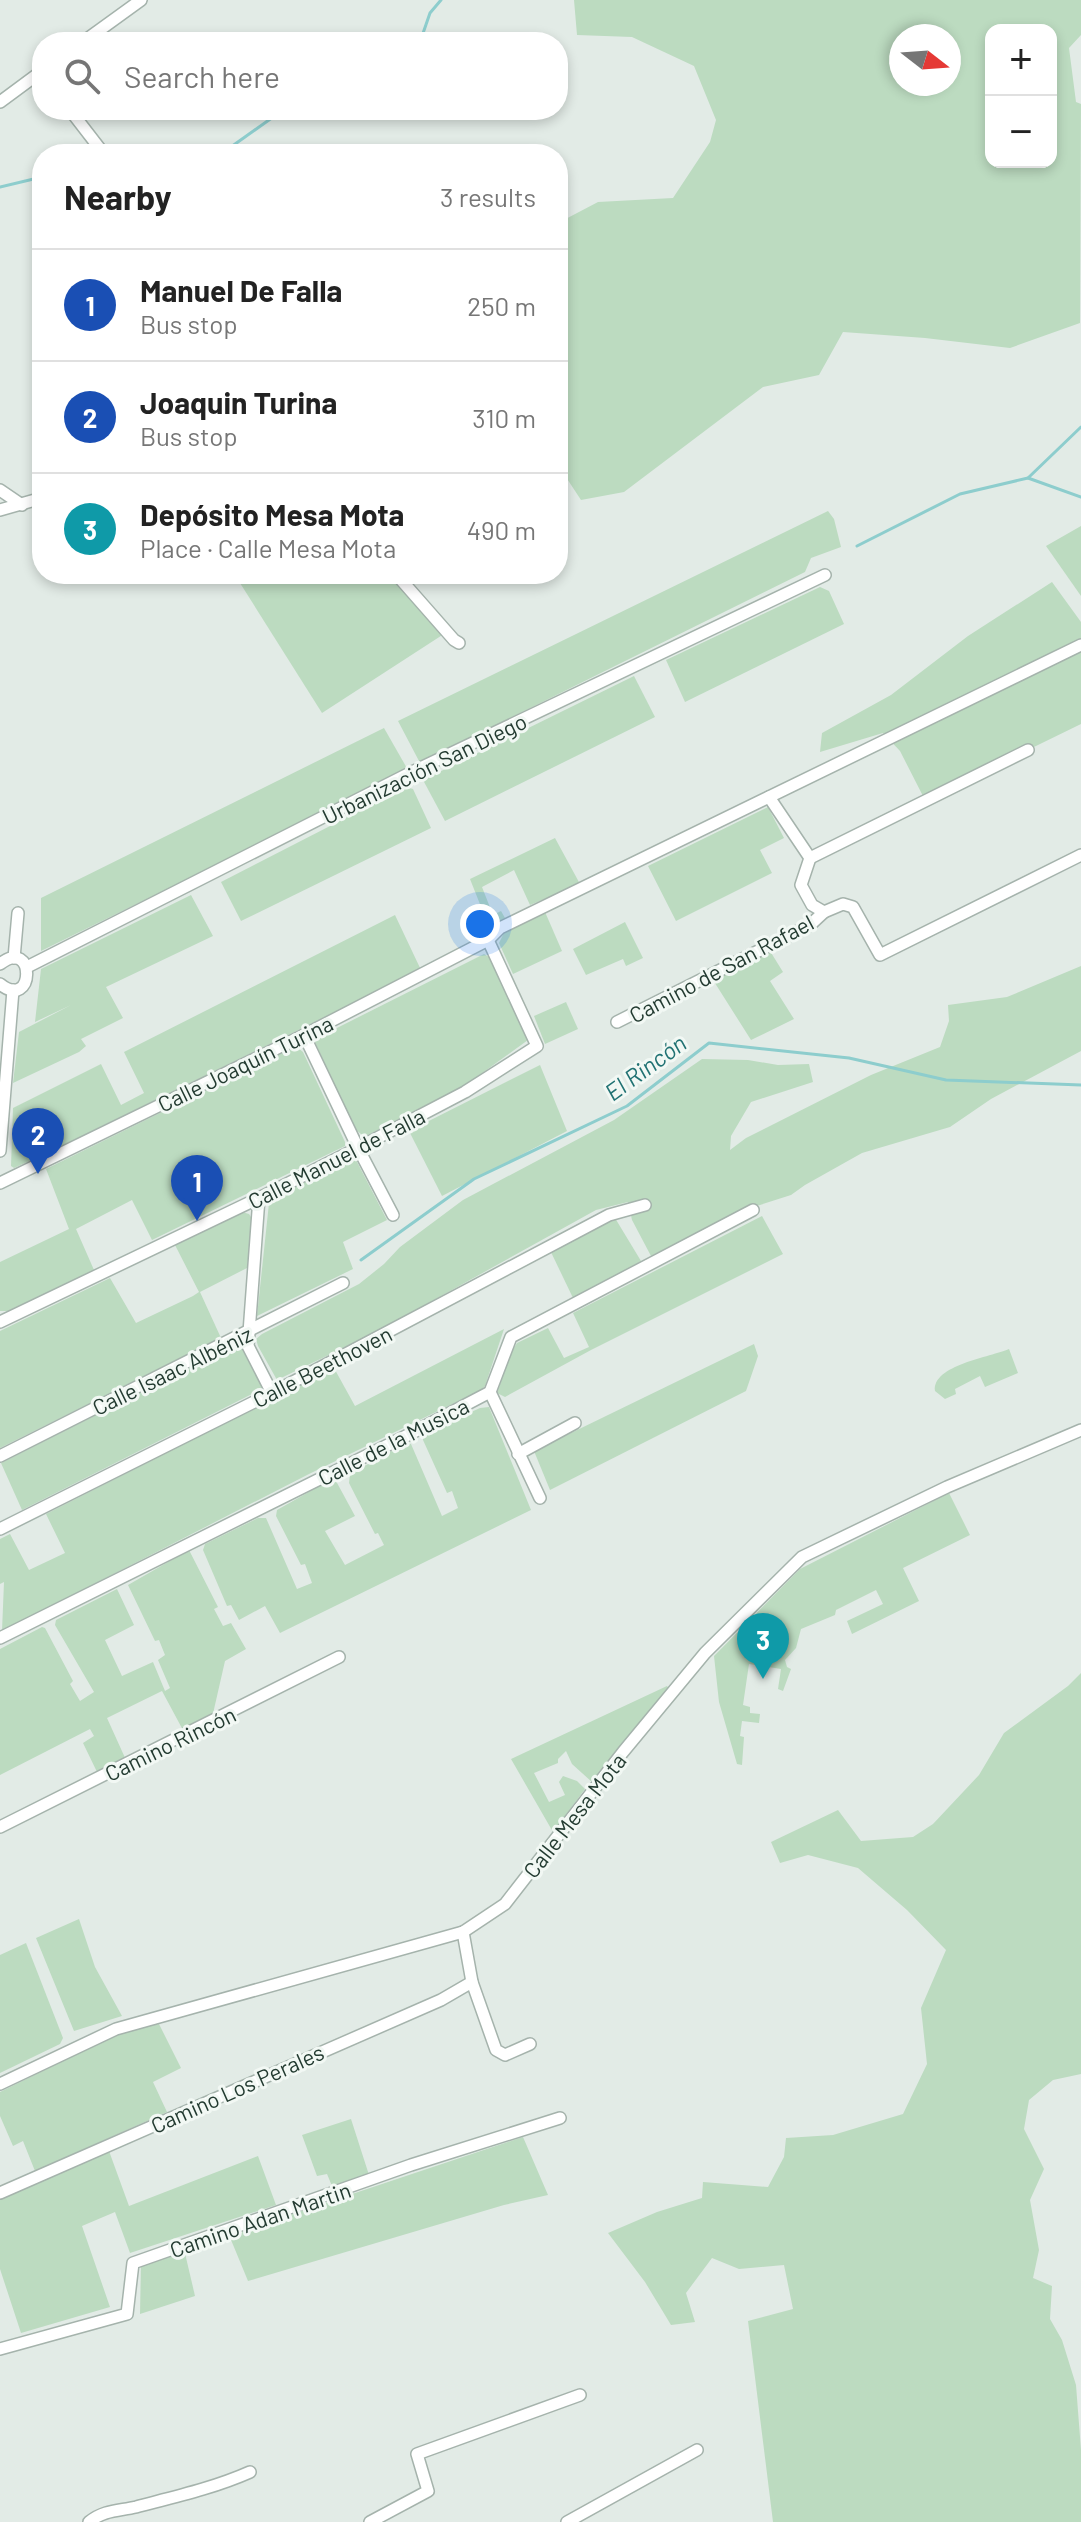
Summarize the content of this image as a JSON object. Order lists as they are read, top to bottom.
{
  "streets": {
    "street": [
      "Urbanización San Diego",
      "Camino de San Rafael",
      "Calle Joaquín Turina",
      "Calle Manuel de Falla",
      "Calle Beethoven",
      "Calle Isaac Albéniz",
      "Calle de la Musica",
      "Camino Rincón",
      "Calle Mesa Mota",
      "Camino Los Perales",
      "Camino Adan Martin"
    ]
  },
  "crossings": [
    ["Calle Joaquín Turina", "Calle Manuel de Falla"]
  ],
  "water": ["El Rincón"],
  "north": "right",
  "page": {
    "map_buttons": ["+", "−"],
    "search": "Search here",
    "heading": ["Nearby", "3 results"],
    "list": [
      {
        "mark": "1",
        "name": "Manuel De Falla",
        "note": "Bus stop",
        "value": "250 m"
      },
      {
        "mark": "2",
        "name": "Joaquin Turina",
        "note": "Bus stop",
        "value": "310 m"
      },
      {
        "mark": "3",
        "name": "Depósito Mesa Mota",
        "note": "Place · Calle Mesa Mota",
        "value": "490 m"
      }
    ],
    "pins": ["2", "1", "3"]
  }
}
